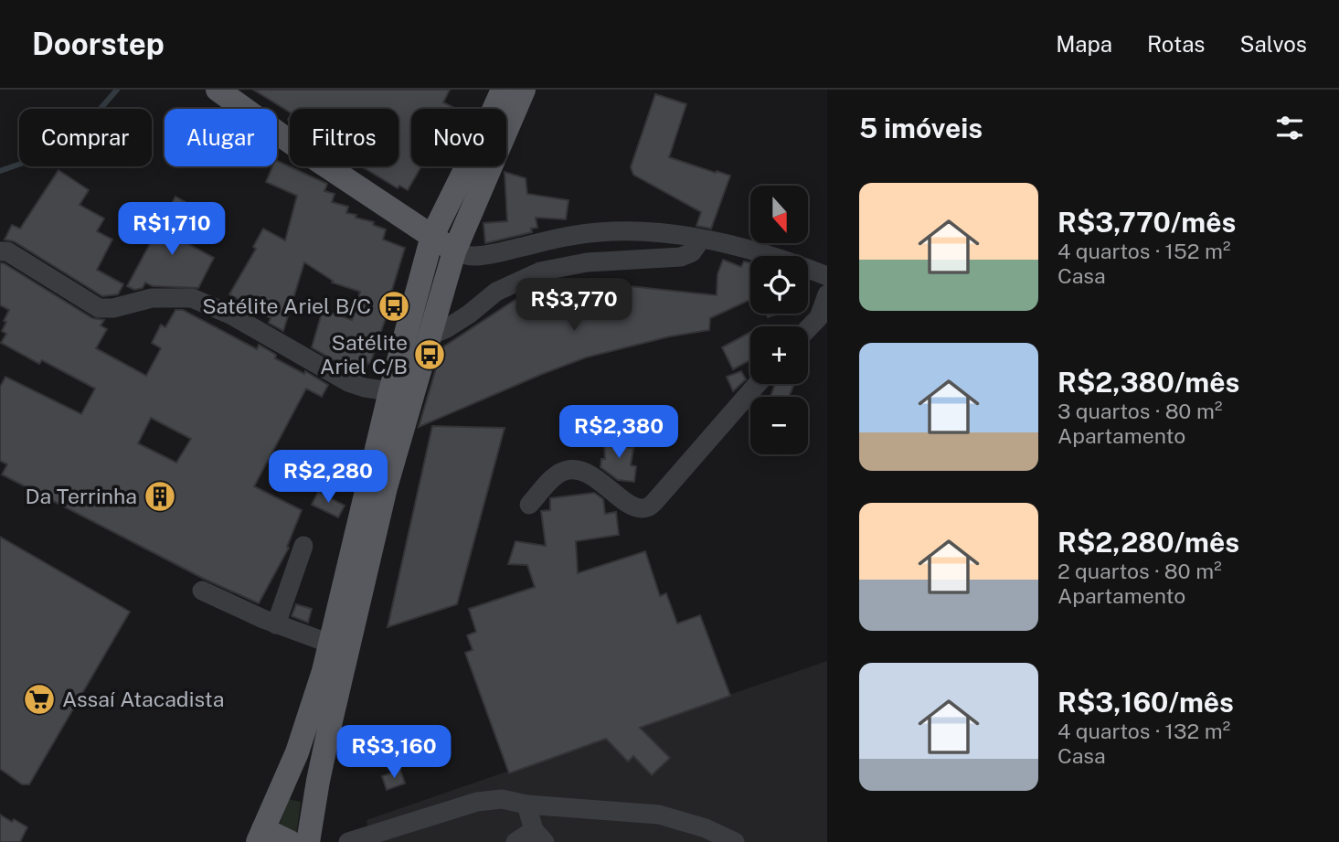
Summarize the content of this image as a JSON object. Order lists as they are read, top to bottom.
{
  "places": {
    "bus stop": ["Satélite Ariel B/C", "Satélite Ariel C/B"],
    "building": ["Da Terrinha"],
    "supermarket": ["Assaí Atacadista"]
  },
  "north": "bottom",
  "page": {
    "header": "Doorstep",
    "nav": ["Mapa", "Rotas", "Salvos"],
    "heading": "5 imóveis",
    "chip": [
      "Comprar",
      "Alugar",
      "Filtros",
      "Novo"
    ],
    "list": [
      {
        "name": "R$3,770/mês",
        "note": "4 quartos · 152 m² · Casa"
      },
      {
        "name": "R$2,380/mês",
        "note": "3 quartos · 80 m² · Apartamento"
      },
      {
        "name": "R$2,280/mês",
        "note": "2 quartos · 80 m² · Apartamento"
      },
      {
        "name": "R$3,160/mês",
        "note": "4 quartos · 132 m² · Casa"
      }
    ],
    "map_buttons": ["+", "−"],
    "price": [
      "R$1,710",
      "R$3,770",
      "R$2,380",
      "R$2,280",
      "R$3,160"
    ]
  }
}
